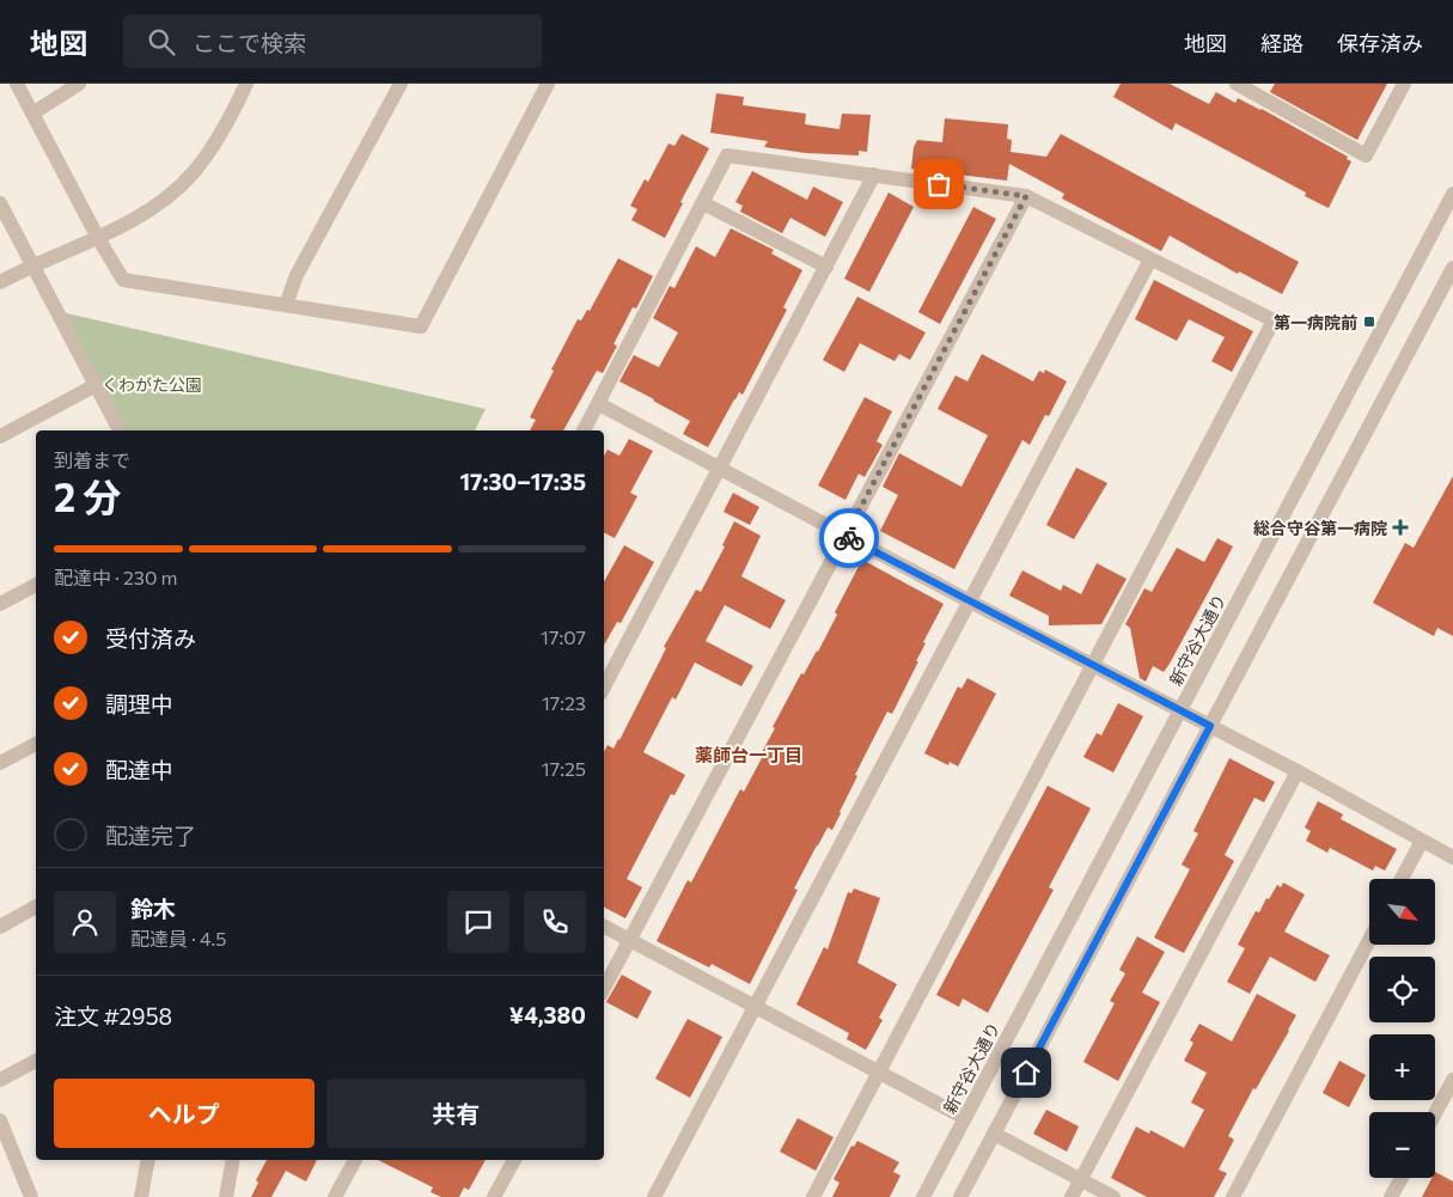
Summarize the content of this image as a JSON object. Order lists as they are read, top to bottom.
{
  "streets": {
    "street": ["新守谷大通り"]
  },
  "districts": ["薬師台一丁目"],
  "parks": ["くわがた公園"],
  "places": {
    "transit": ["第一病院前"],
    "health": ["総合守谷第一病院"]
  },
  "north": "bottom right",
  "page": {
    "header": "地図",
    "search": "ここで検索",
    "nav": ["地図", "経路", "保存済み"],
    "heading": ["2 分", "到着まで", "17:30–17:35"],
    "panel": [
      "鈴木",
      "配達員 · 4.5",
      "注文 #2958",
      "¥4,380"
    ],
    "bar": "配達中 · 230 m",
    "list": [
      ["受付済み", "17:07"],
      ["調理中", "17:23"],
      ["配達中", "17:25"],
      "配達完了"
    ],
    "map_buttons": ["+", "−"],
    "buttons": ["ヘルプ", "共有"]
  }
}
